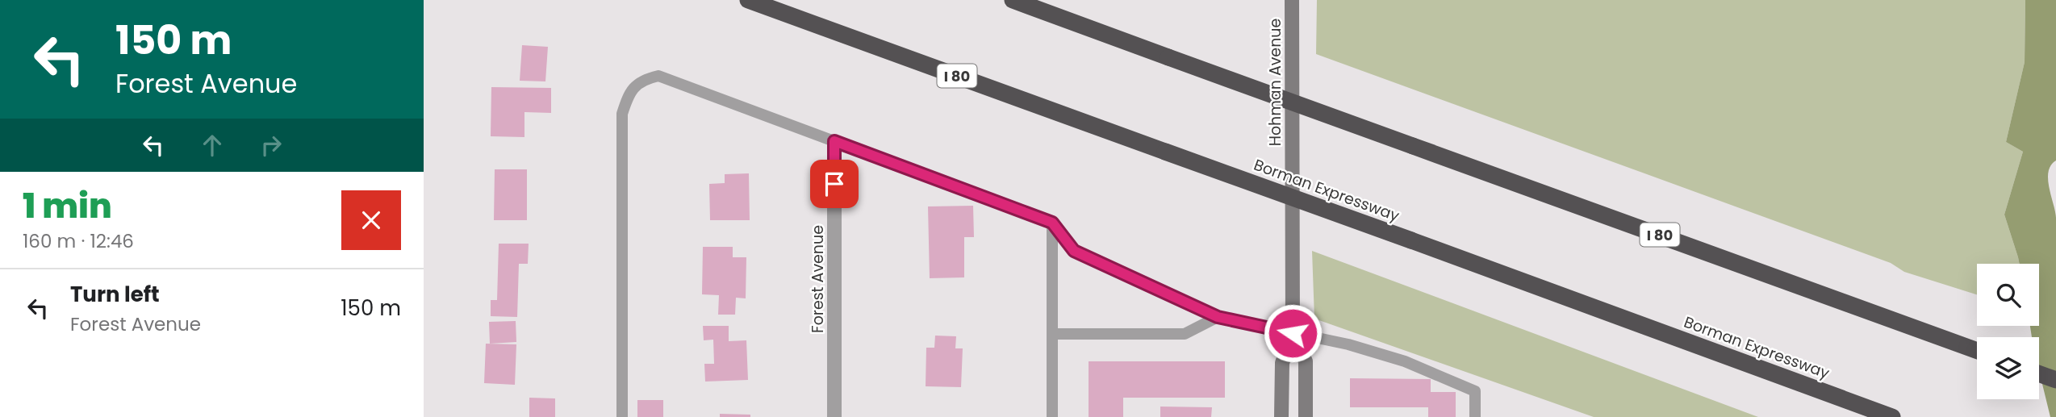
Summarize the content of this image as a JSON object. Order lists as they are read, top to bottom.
{
  "streets": {
    "highway": ["I 80", "Borman Expressway"],
    "main road": ["Hohman Avenue"],
    "street": ["Forest Avenue"]
  },
  "page": {
    "turn": ["150 m", "Forest Avenue"],
    "heading": ["1 min", "160 m · 12:46"],
    "list": [
      {
        "name": "Turn left",
        "note": "Forest Avenue",
        "value": "150 m"
      }
    ]
  }
}
